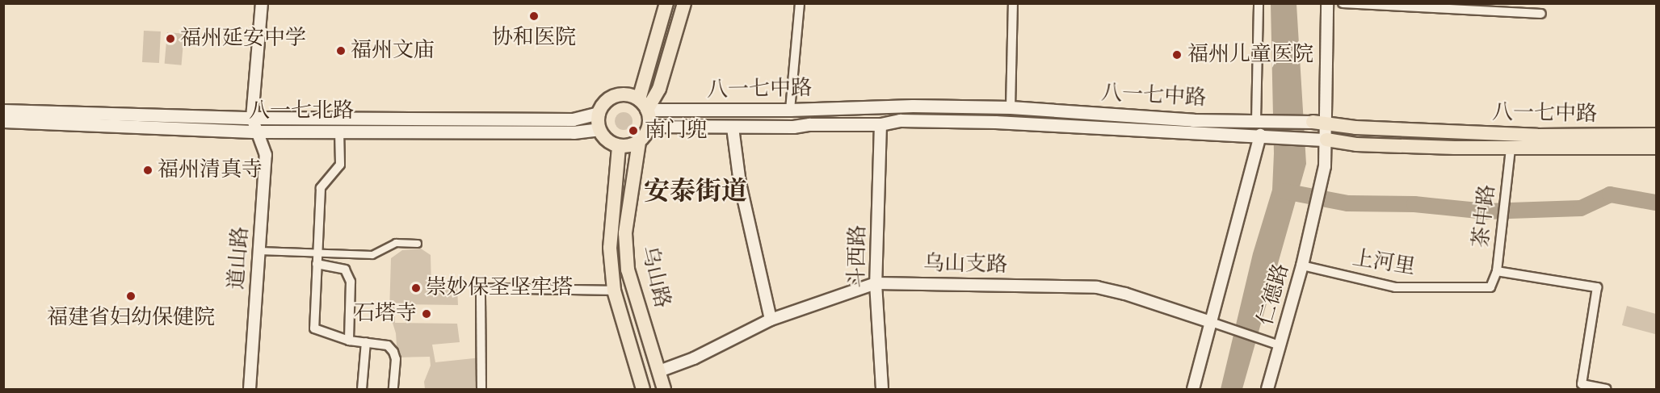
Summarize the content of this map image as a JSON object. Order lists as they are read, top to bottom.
{
  "streets": {
    "main road": ["八一七中路", "八一七北路", "乌山路"],
    "street": [
      "茶中路",
      "斗西路",
      "道山路",
      "上河里",
      "乌山支路",
      "仁德路"
    ]
  },
  "crossings": [
    ["八一七中路", "八一七北路"],
    ["八一七中路", "茶中路"],
    ["八一七中路", "斗西路"],
    ["八一七中路", "乌山路"],
    ["八一七中路", "仁德路"],
    ["八一七北路", "道山路"],
    ["八一七北路", "乌山路"],
    ["茶中路", "上河里"],
    ["斗西路", "乌山支路"],
    ["上河里", "仁德路"],
    ["乌山支路", "乌山路"],
    ["乌山支路", "仁德路"]
  ],
  "districts": ["安泰街道"],
  "places": [
    "协和医院",
    "福州延安中学",
    "福州文庙",
    "福州儿童医院",
    "南门兜",
    "福州清真寺",
    "崇妙保圣坚牢塔",
    "福建省妇幼保健院",
    "石塔寺"
  ]
}
